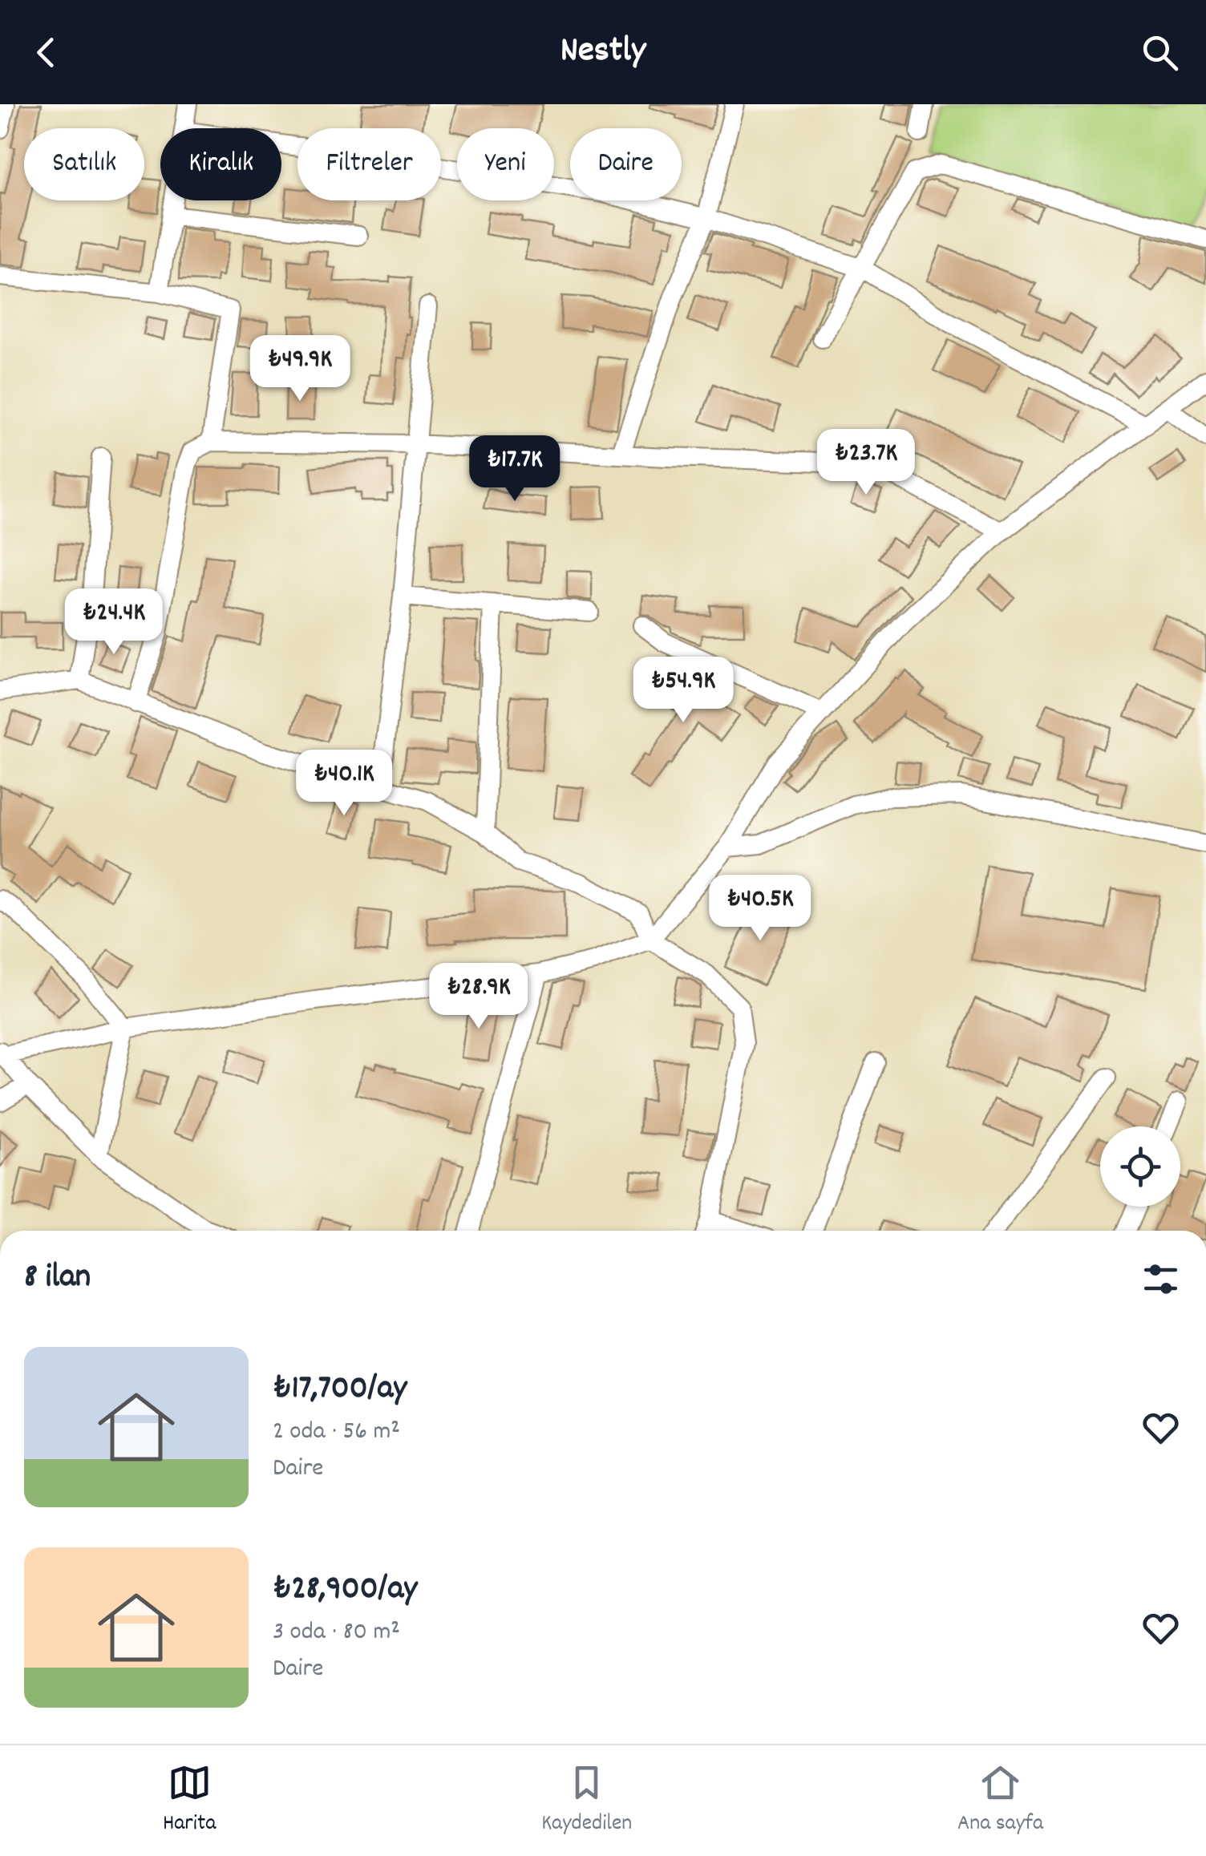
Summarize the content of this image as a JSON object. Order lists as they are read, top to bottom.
{
  "page": {
    "header": "Nestly",
    "chip": [
      "Satılık",
      "Kiralık",
      "Filtreler",
      "Yeni",
      "Daire"
    ],
    "price": [
      "₺49.9K",
      "₺23.7K",
      "₺17.7K",
      "₺24.4K",
      "₺54.9K",
      "₺40.1K",
      "₺40.5K",
      "₺28.9K"
    ],
    "heading": "8 ilan",
    "list": [
      {
        "name": "₺17,700/ay",
        "note": "2 oda · 56 m² · Daire"
      },
      {
        "name": "₺28,900/ay",
        "note": "3 oda · 80 m² · Daire"
      }
    ],
    "tabs": ["Harita", "Kaydedilen", "Ana sayfa"]
  }
}
